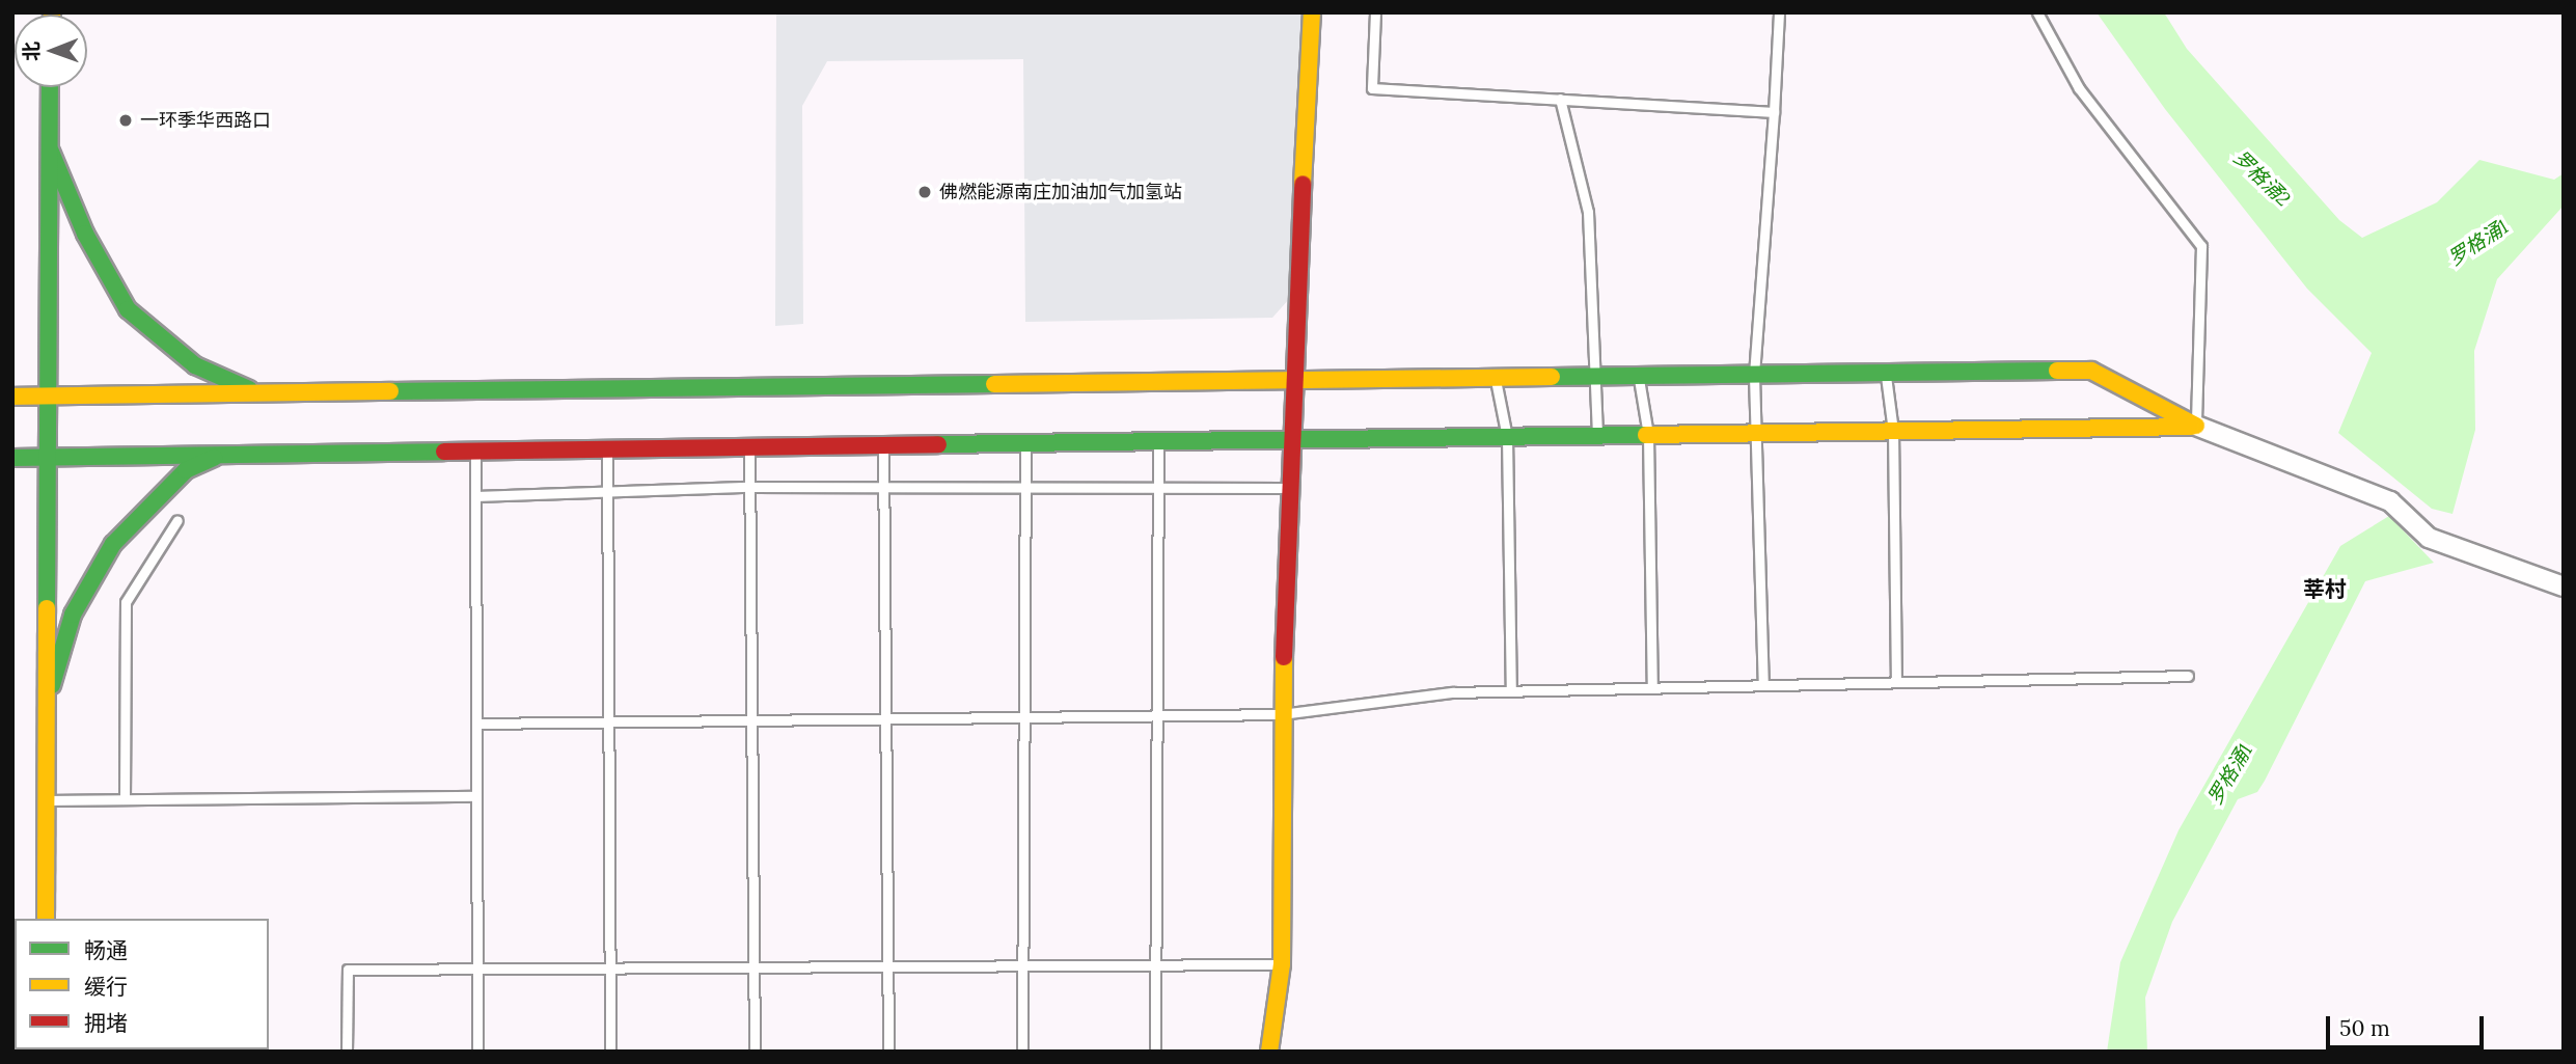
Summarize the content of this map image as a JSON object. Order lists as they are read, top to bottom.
{
  "districts": ["莘村"],
  "water": ["罗格涌2", "罗格涌1"],
  "places": ["一环季华西路口", "佛燃能源南庄加油加气加氢站"],
  "legend": ["畅通", "缓行", "拥堵"],
  "scale_bar": "50 m",
  "north": "left"
}
